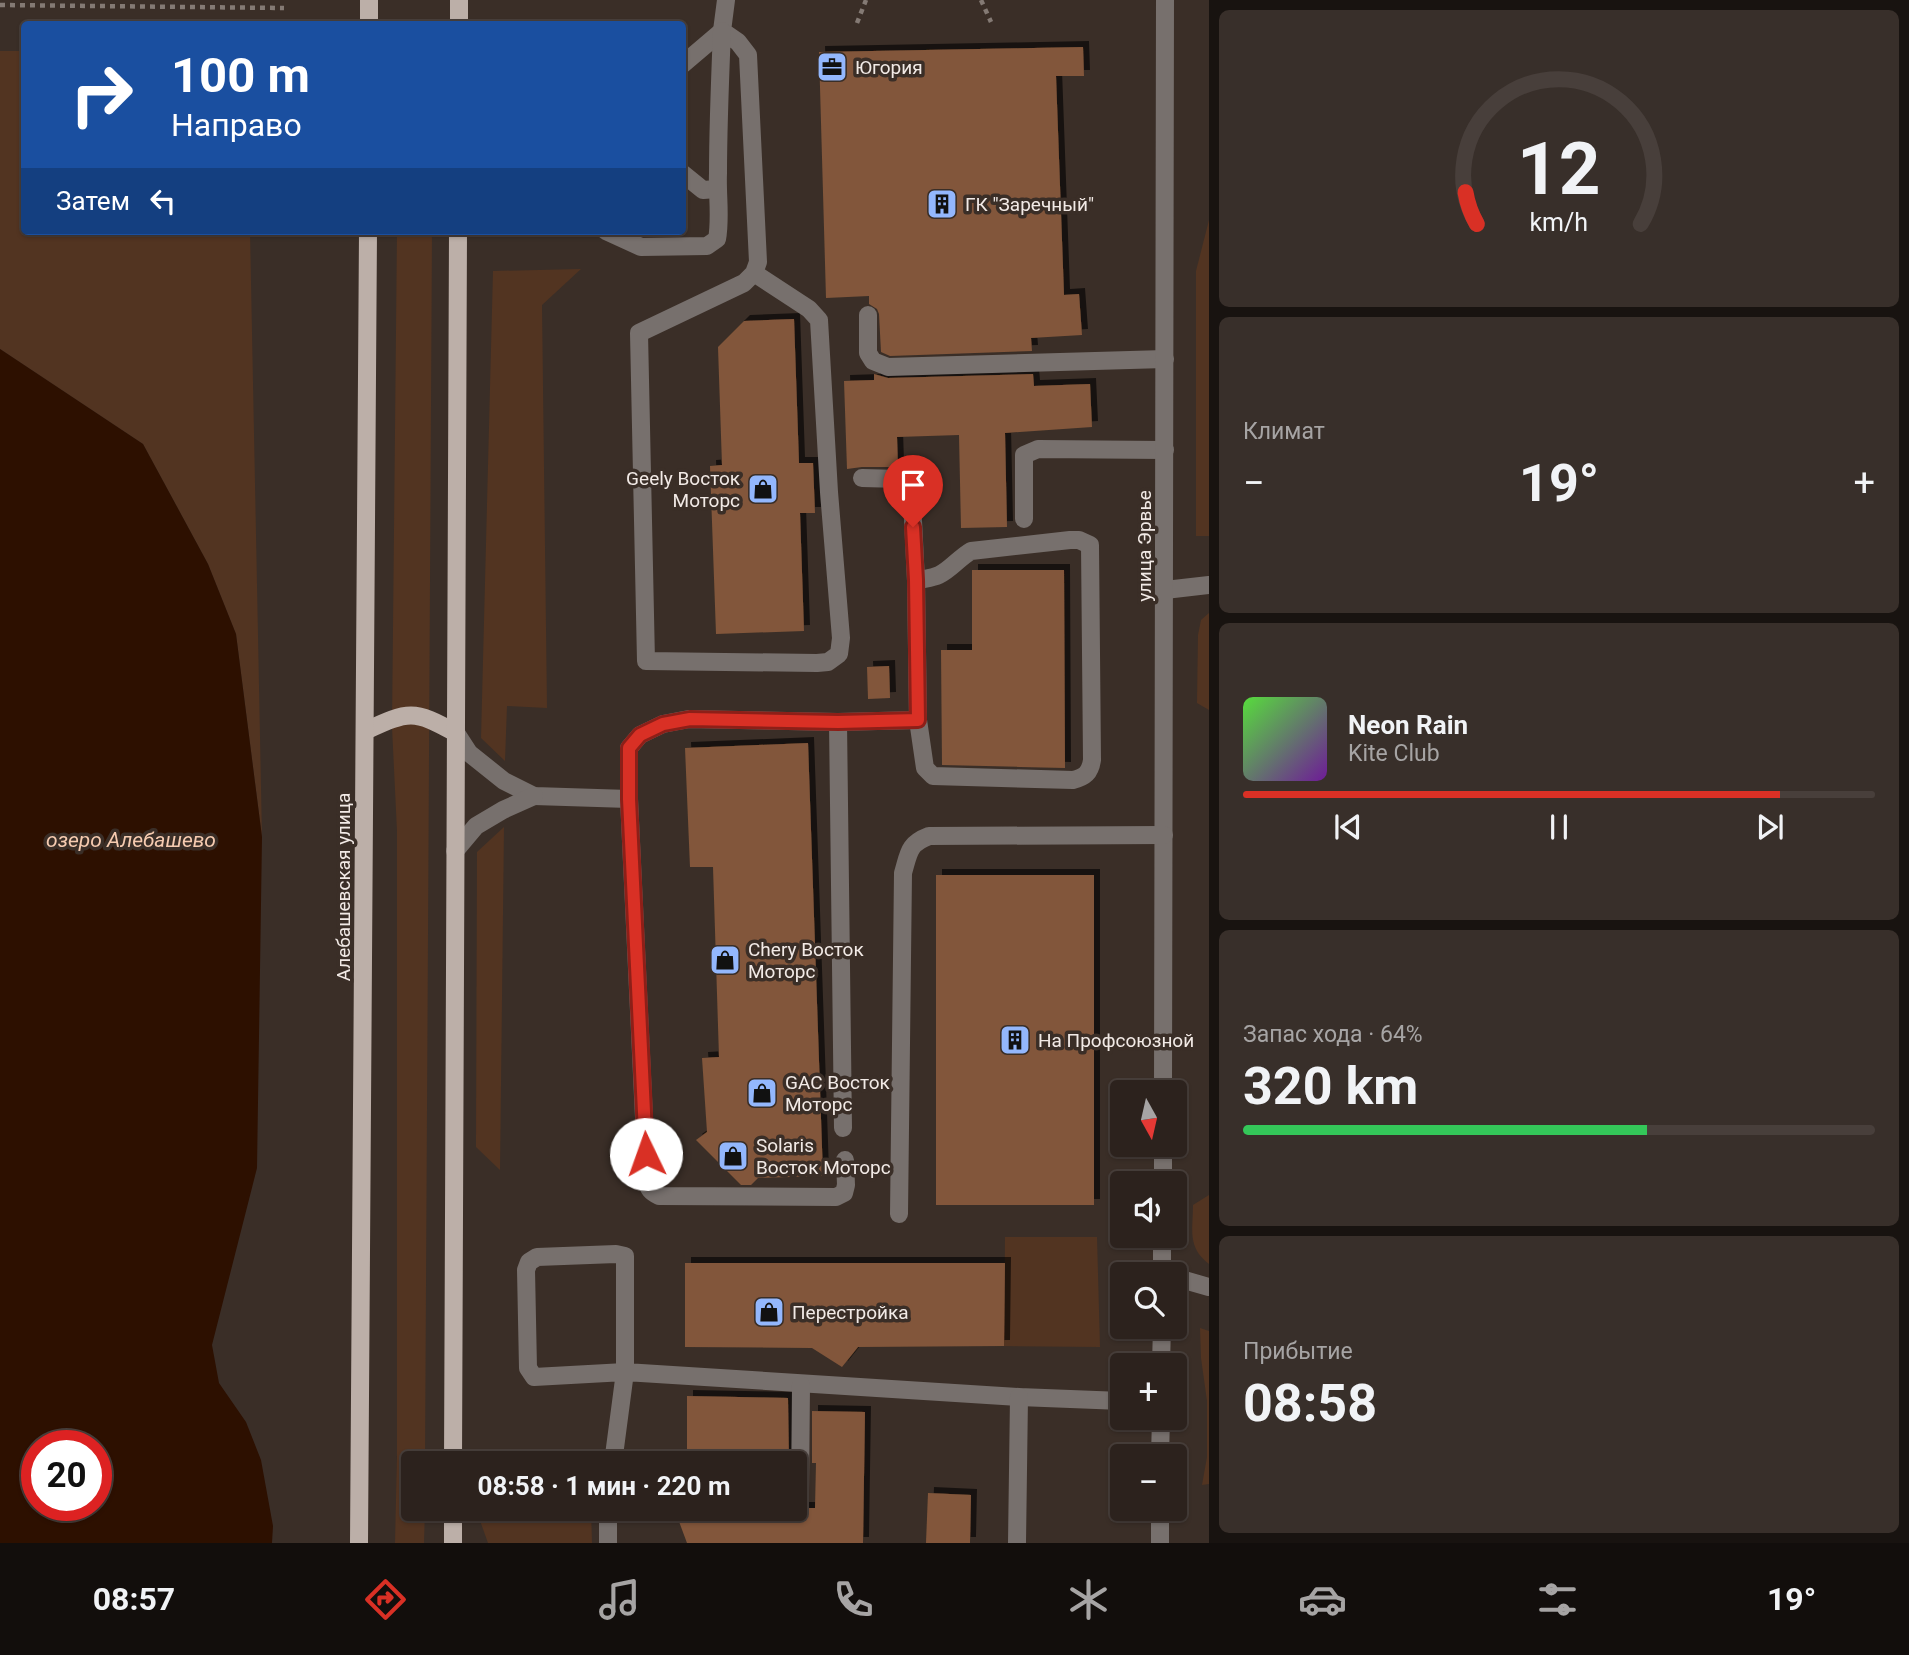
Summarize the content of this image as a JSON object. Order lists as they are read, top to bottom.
{
  "streets": {
    "main road": ["Алебашевская улица"],
    "street": ["улица Эрвье"]
  },
  "water": ["озеро Алебашево"],
  "places": {
    "office": ["Югория"],
    "building": ["ГК \"Заречный\"", "На Профсоюзной"],
    "shop": [
      "Geely Восток Моторс",
      "Chery Восток Моторс",
      "GAC Восток Моторс",
      "Solaris Восток Моторс",
      "Перестройка"
    ]
  },
  "north": "bottom",
  "page": {
    "turn": ["100 m", "Направо"],
    "then": "Затем",
    "tile": [
      "Климат",
      ["Запас хода · 64%", "320 km"],
      ["Прибытие", "08:58"]
    ],
    "heat": ["−", "19°", "+"],
    "song": ["Neon Rain", "Kite Club"],
    "map_buttons": ["+", "−"],
    "limit": "20",
    "trip": "08:58 · 1 мин · 220 m",
    "tabs": ["08:57", "19°"],
    "gauge": ["12", "km/h"]
  }
}
